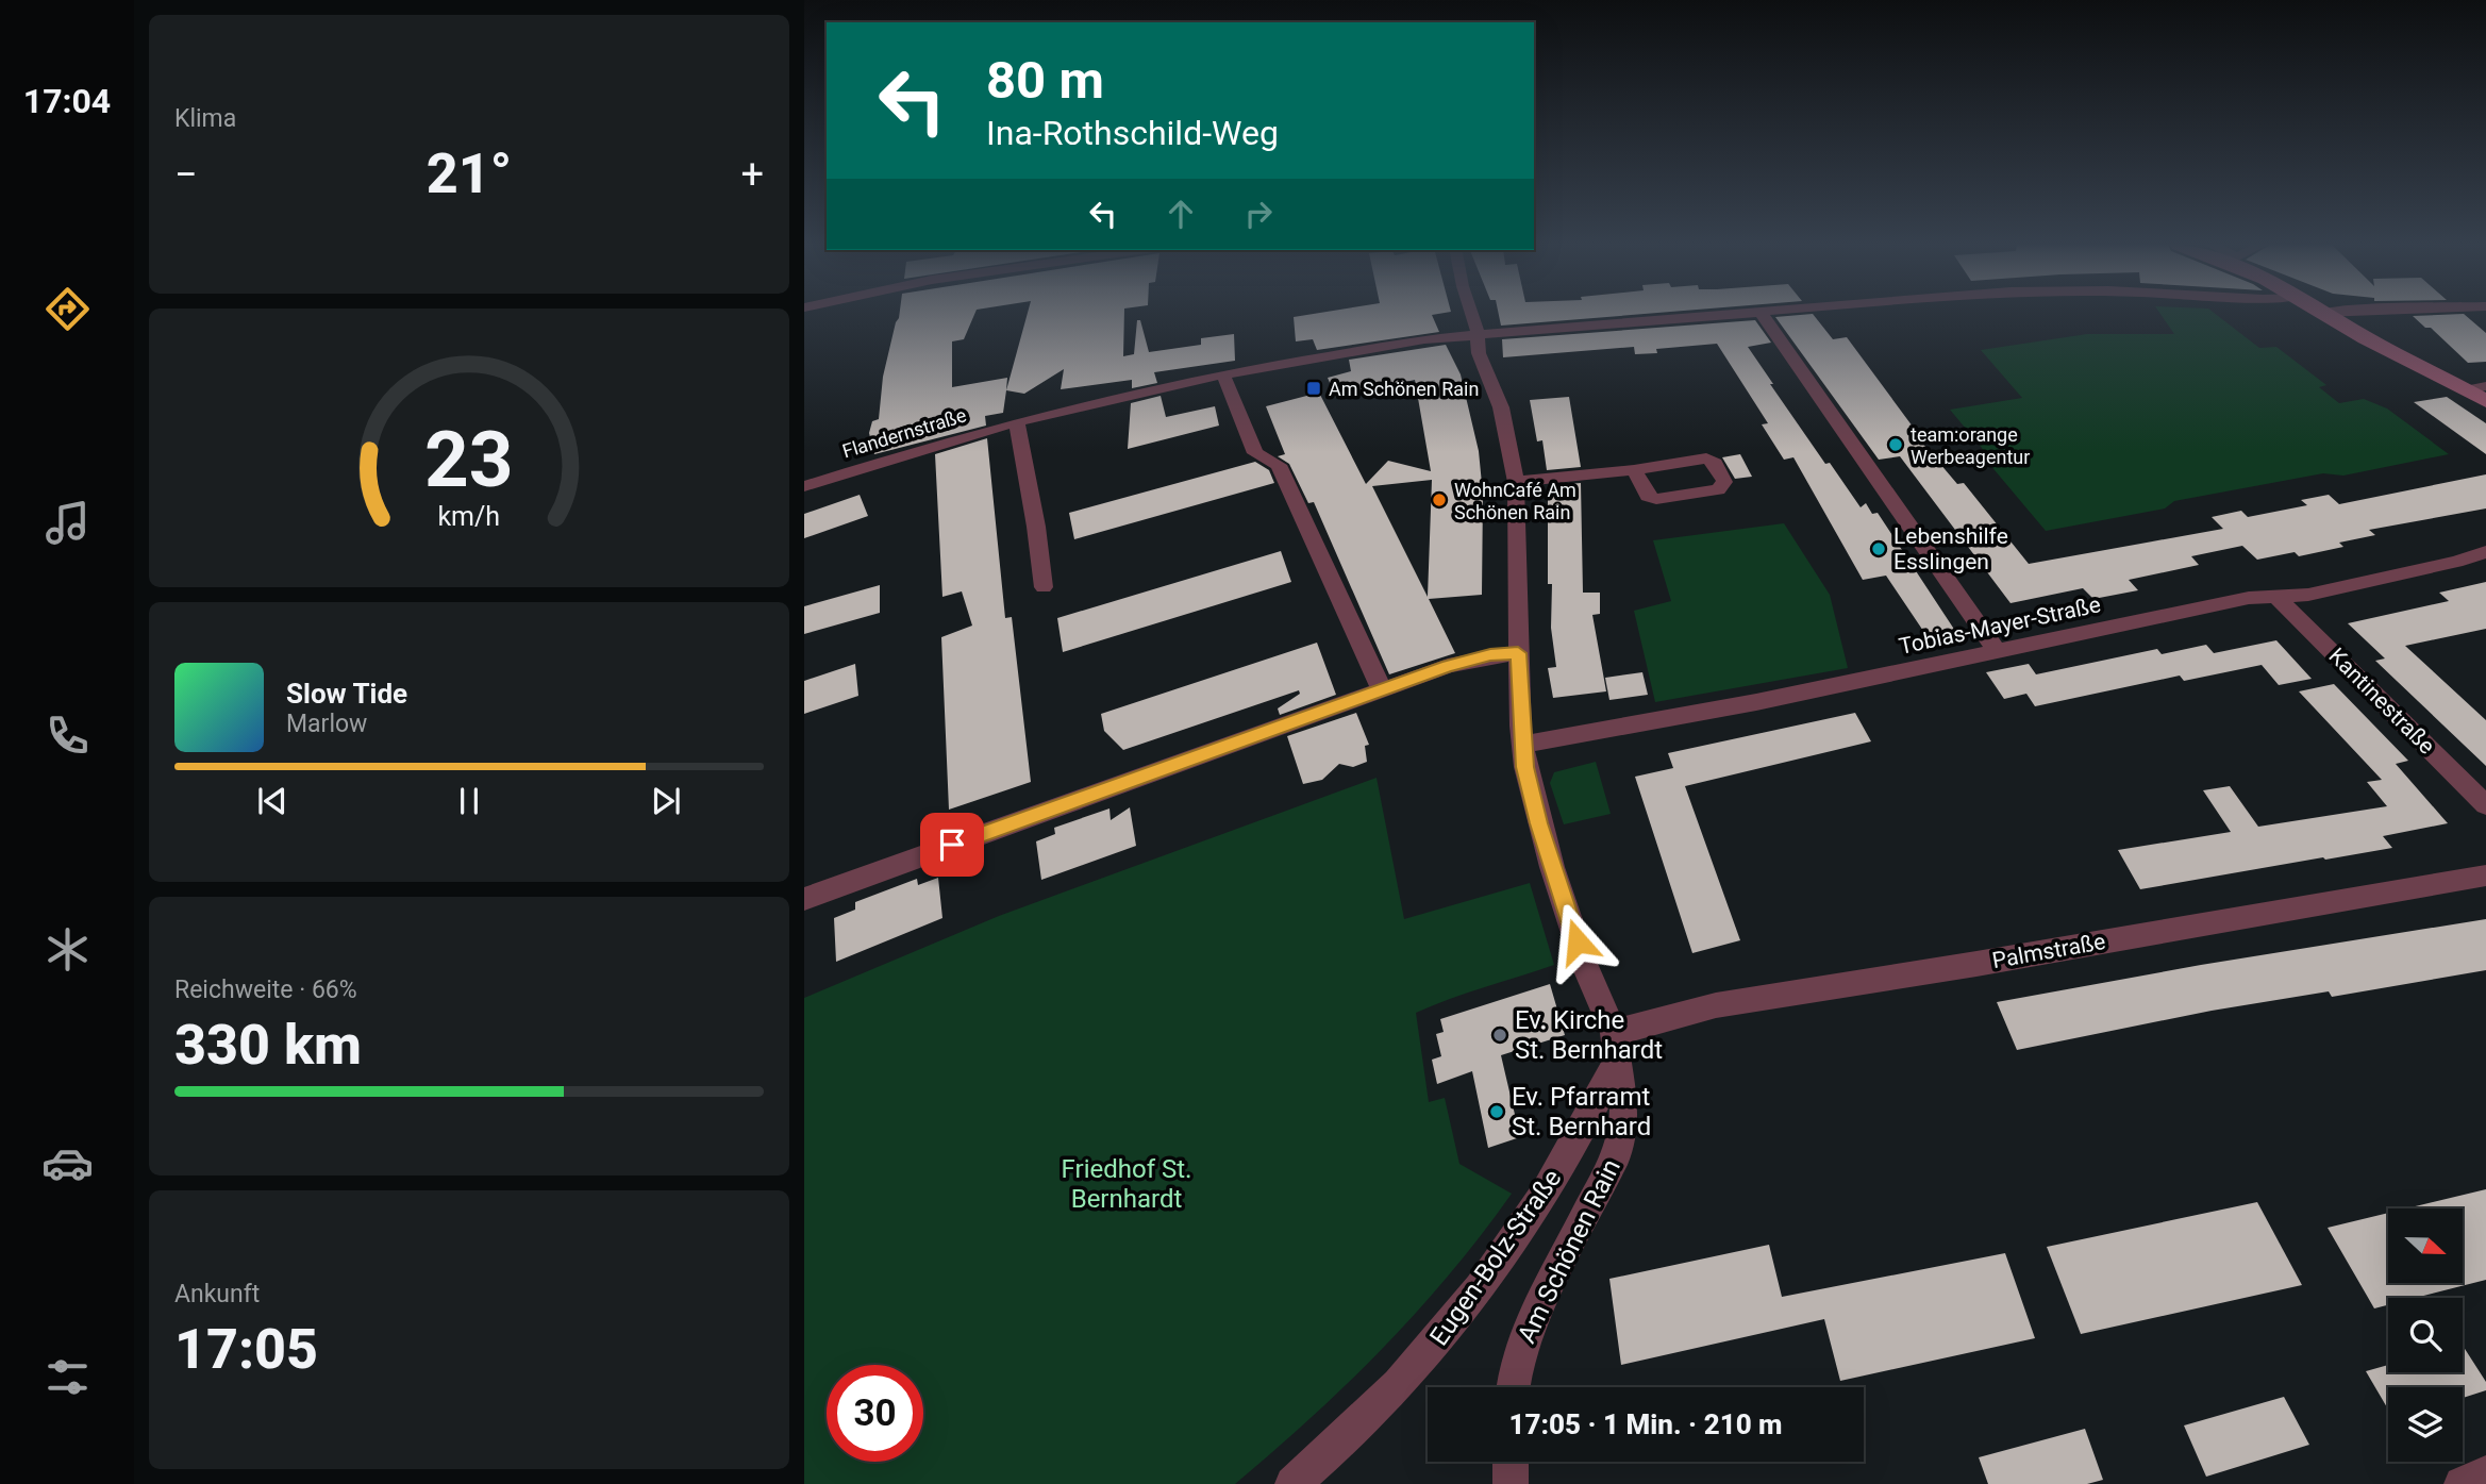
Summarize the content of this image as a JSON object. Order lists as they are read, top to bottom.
{
  "streets": {
    "street": [
      "Flandernstraße",
      "Tobias-Mayer-Straße",
      "Kantinestraße",
      "Palmstraße",
      "Am Schönen Rain",
      "Eugen-Bolz-Straße"
    ]
  },
  "crossings": [
    ["Flandernstraße", "Am Schönen Rain"],
    ["Tobias-Mayer-Straße", "Kantinestraße"],
    ["Tobias-Mayer-Straße", "Am Schönen Rain"],
    ["Palmstraße", "Am Schönen Rain"],
    ["Palmstraße", "Eugen-Bolz-Straße"],
    ["Am Schönen Rain", "Eugen-Bolz-Straße"]
  ],
  "parks": ["Friedhof St. Bernhardt"],
  "places": {
    "transit": ["Am Schönen Rain"],
    "other": [
      "team:orange Werbeagentur",
      "WohnCafé Am Schönen Rain",
      "Lebenshilfe Esslingen",
      "Ev. Kirche St. Bernhardt",
      "Ev. Pfarramt St. Bernhard"
    ]
  },
  "north": "right",
  "page": {
    "tabs": "17:04",
    "tile": [
      "Klima",
      ["Reichweite · 66%", "330 km"],
      ["Ankunft", "17:05"]
    ],
    "turn": ["80 m", "Ina-Rothschild-Weg"],
    "heat": ["−", "21°", "+"],
    "song": ["Slow Tide", "Marlow"],
    "limit": "30",
    "trip": "17:05 · 1 Min. · 210 m",
    "gauge": ["23", "km/h"]
  }
}
